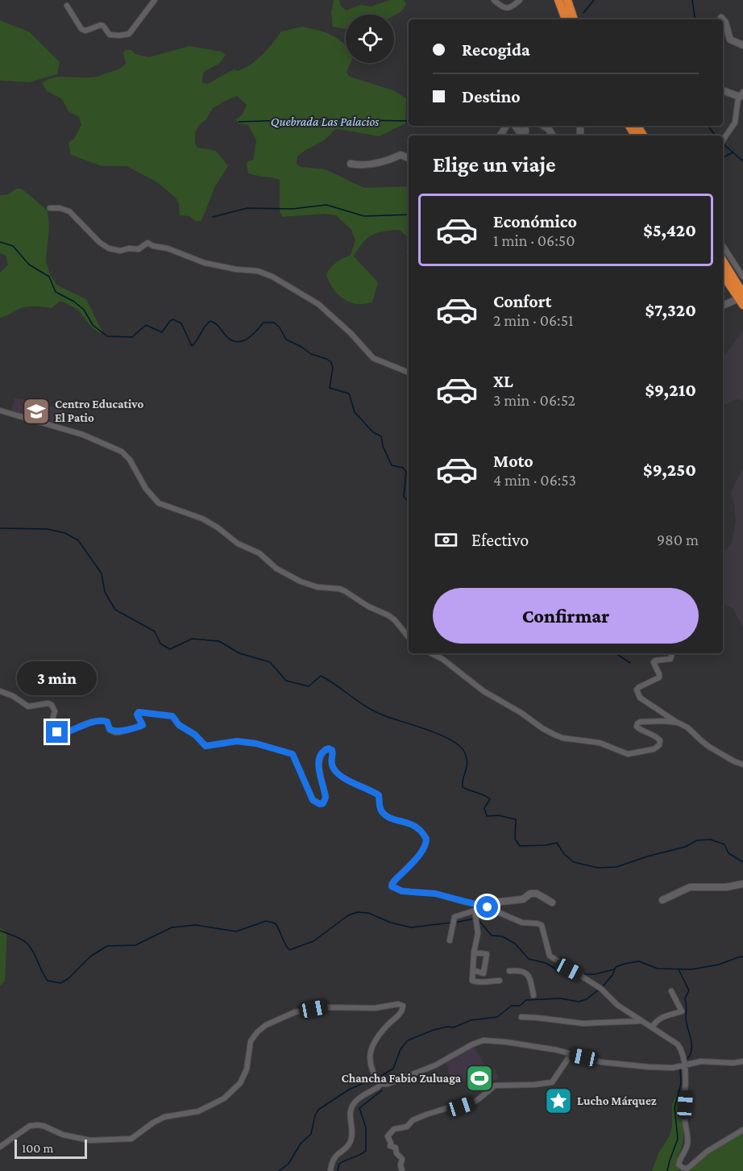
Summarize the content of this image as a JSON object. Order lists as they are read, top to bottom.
{
  "water": ["Quebrada Las Palacios"],
  "places": {
    "school or university": ["Centro Educativo El Patio"],
    "sports": ["Chancha Fabio Zuluaga"],
    "place": ["Lucho Márquez"]
  },
  "scale_bar": "100 m",
  "page": {
    "banner": ["Recogida", "Destino"],
    "heading": "Elige un viaje",
    "list": [
      {
        "name": "Económico",
        "note": "1 min · 06:50",
        "value": "$5,420"
      },
      {
        "name": "Confort",
        "note": "2 min · 06:51",
        "value": "$7,320"
      },
      {
        "name": "XL",
        "note": "3 min · 06:52",
        "value": "$9,210"
      },
      {
        "name": "Moto",
        "note": "4 min · 06:53",
        "value": "$9,250"
      }
    ],
    "pay": ["Efectivo", "980 m"],
    "buttons": "Confirmar",
    "bubble": "3 min",
    "scale": "100 m"
  }
}
